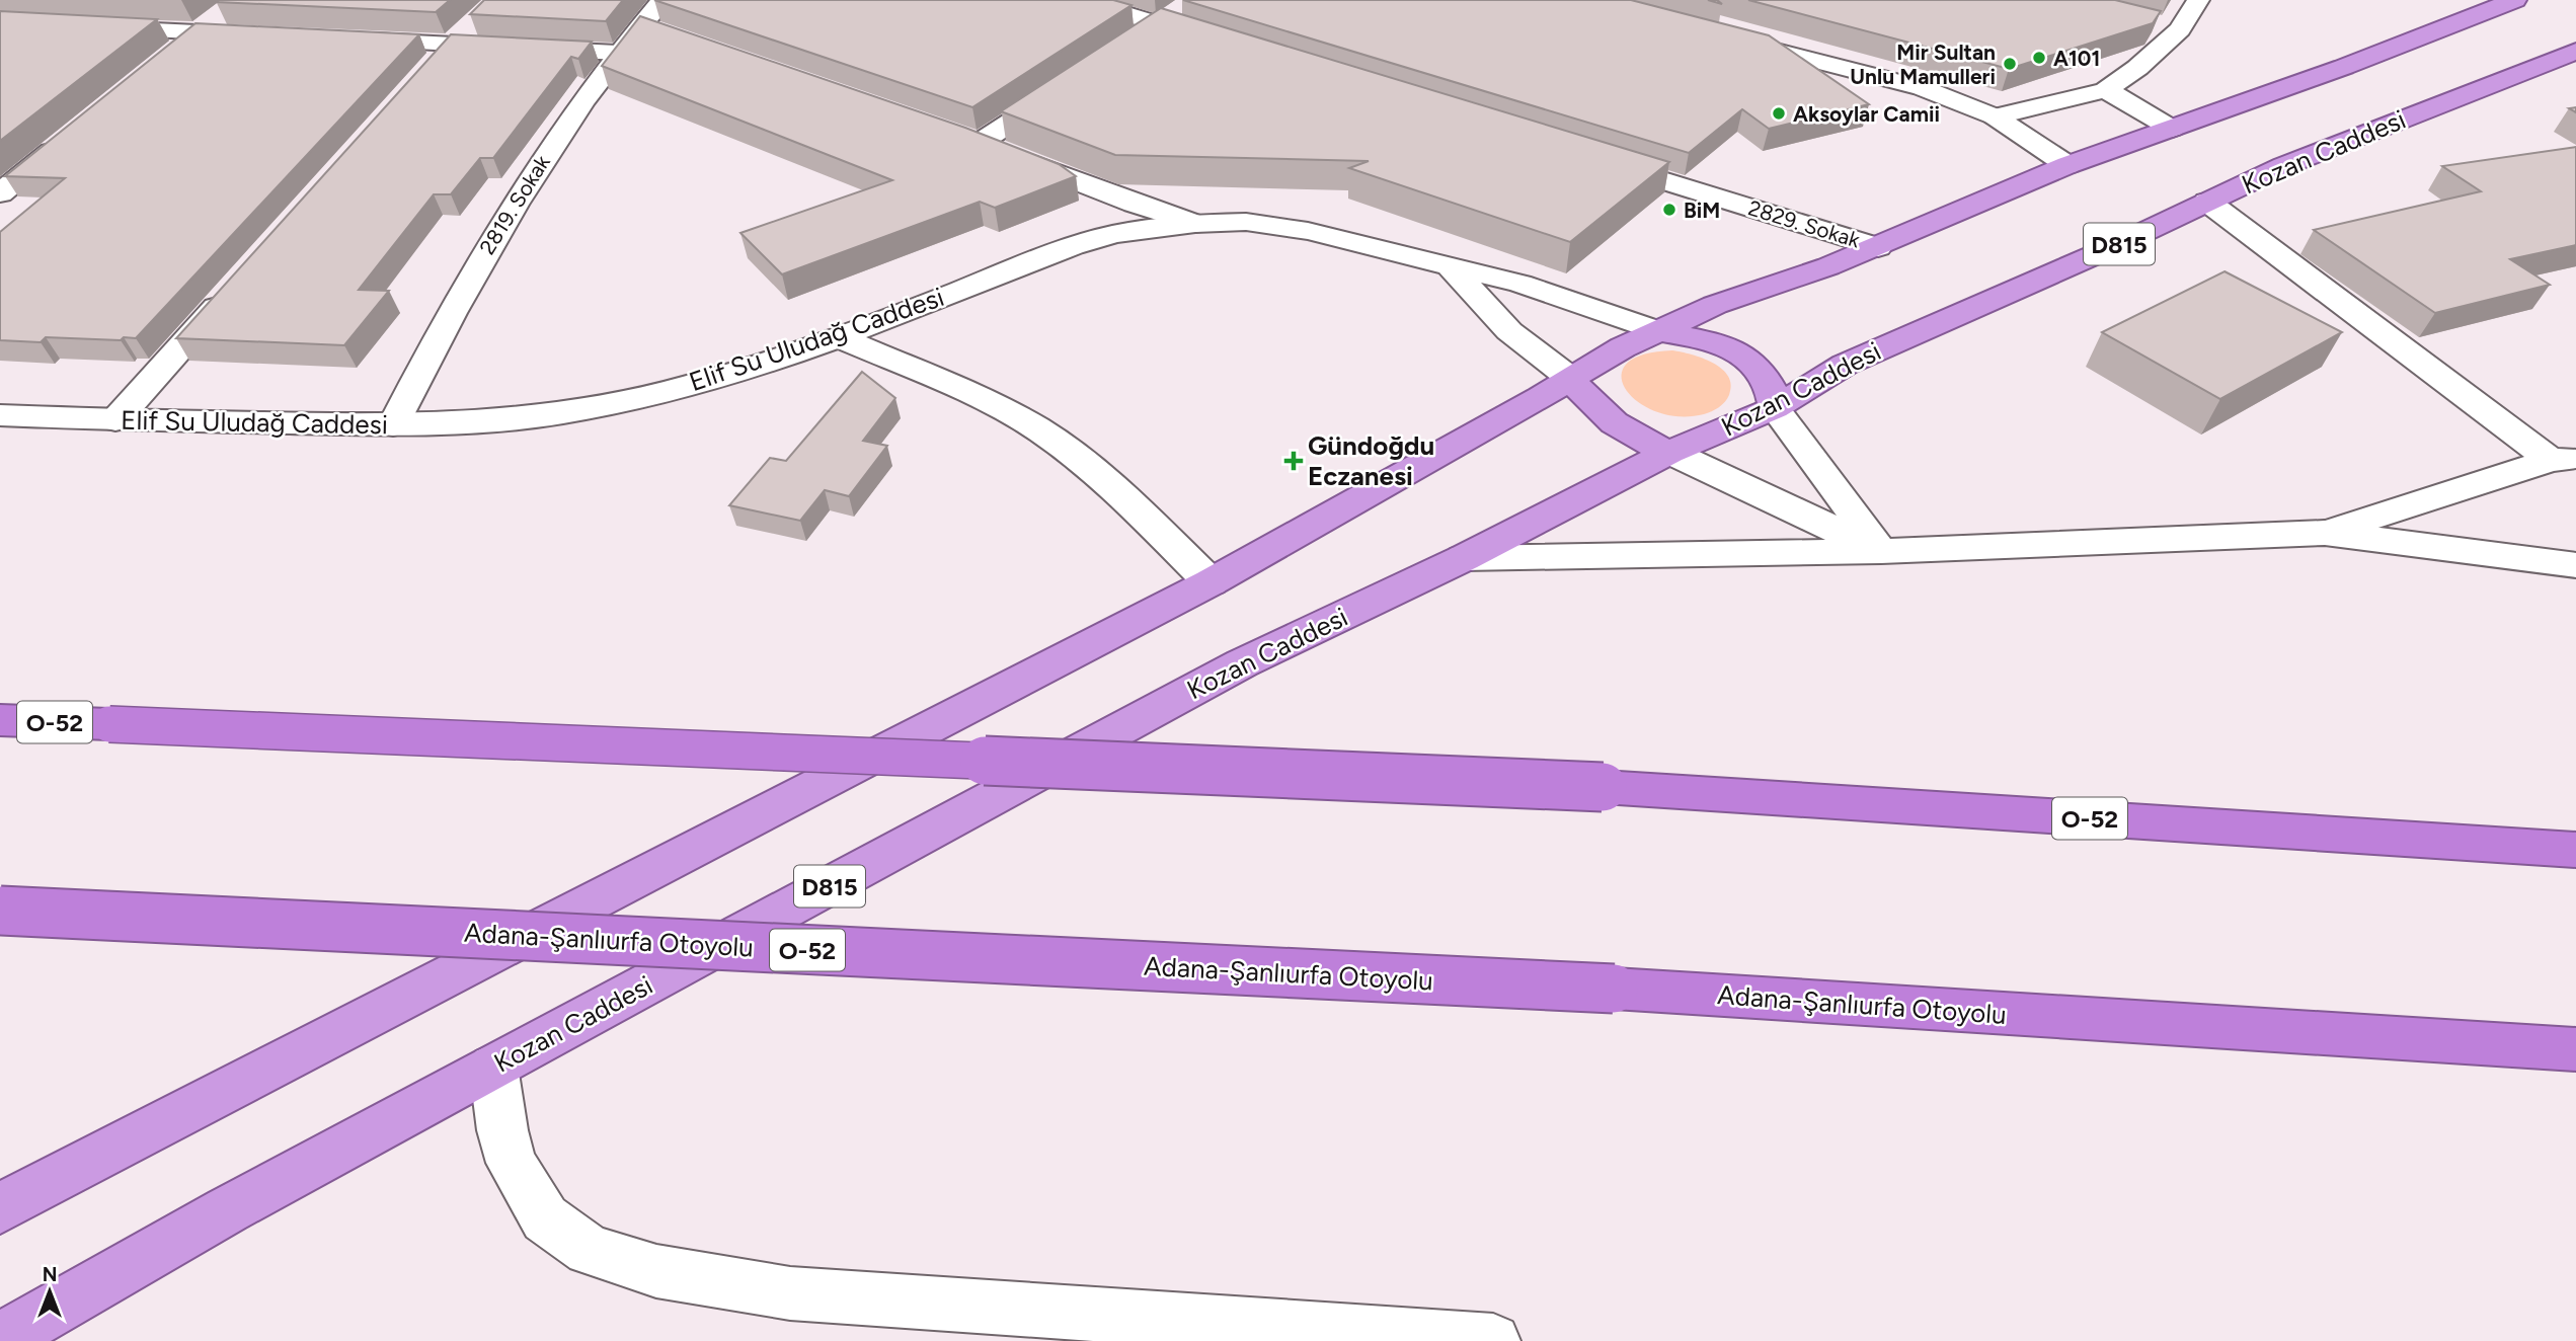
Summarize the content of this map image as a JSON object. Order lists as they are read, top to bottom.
{
  "streets": {
    "highway": [
      "Kozan Caddesi",
      "D815",
      "O-52",
      "Adana-Şanlıurfa Otoyolu"
    ],
    "street": ["2819. Sokak", "2829. Sokak", "Elif Su Uludağ Caddesi"]
  },
  "crossings": [
    ["2819. Sokak", "Elif Su Uludağ Caddesi"]
  ],
  "places": {
    "other": [
      "A101",
      "Mir Sultan Unlu Mamulleri",
      "Aksoylar Camii",
      "BiM"
    ],
    "health": ["Gündoğdu Eczanesi"]
  },
  "north": "top"
}
